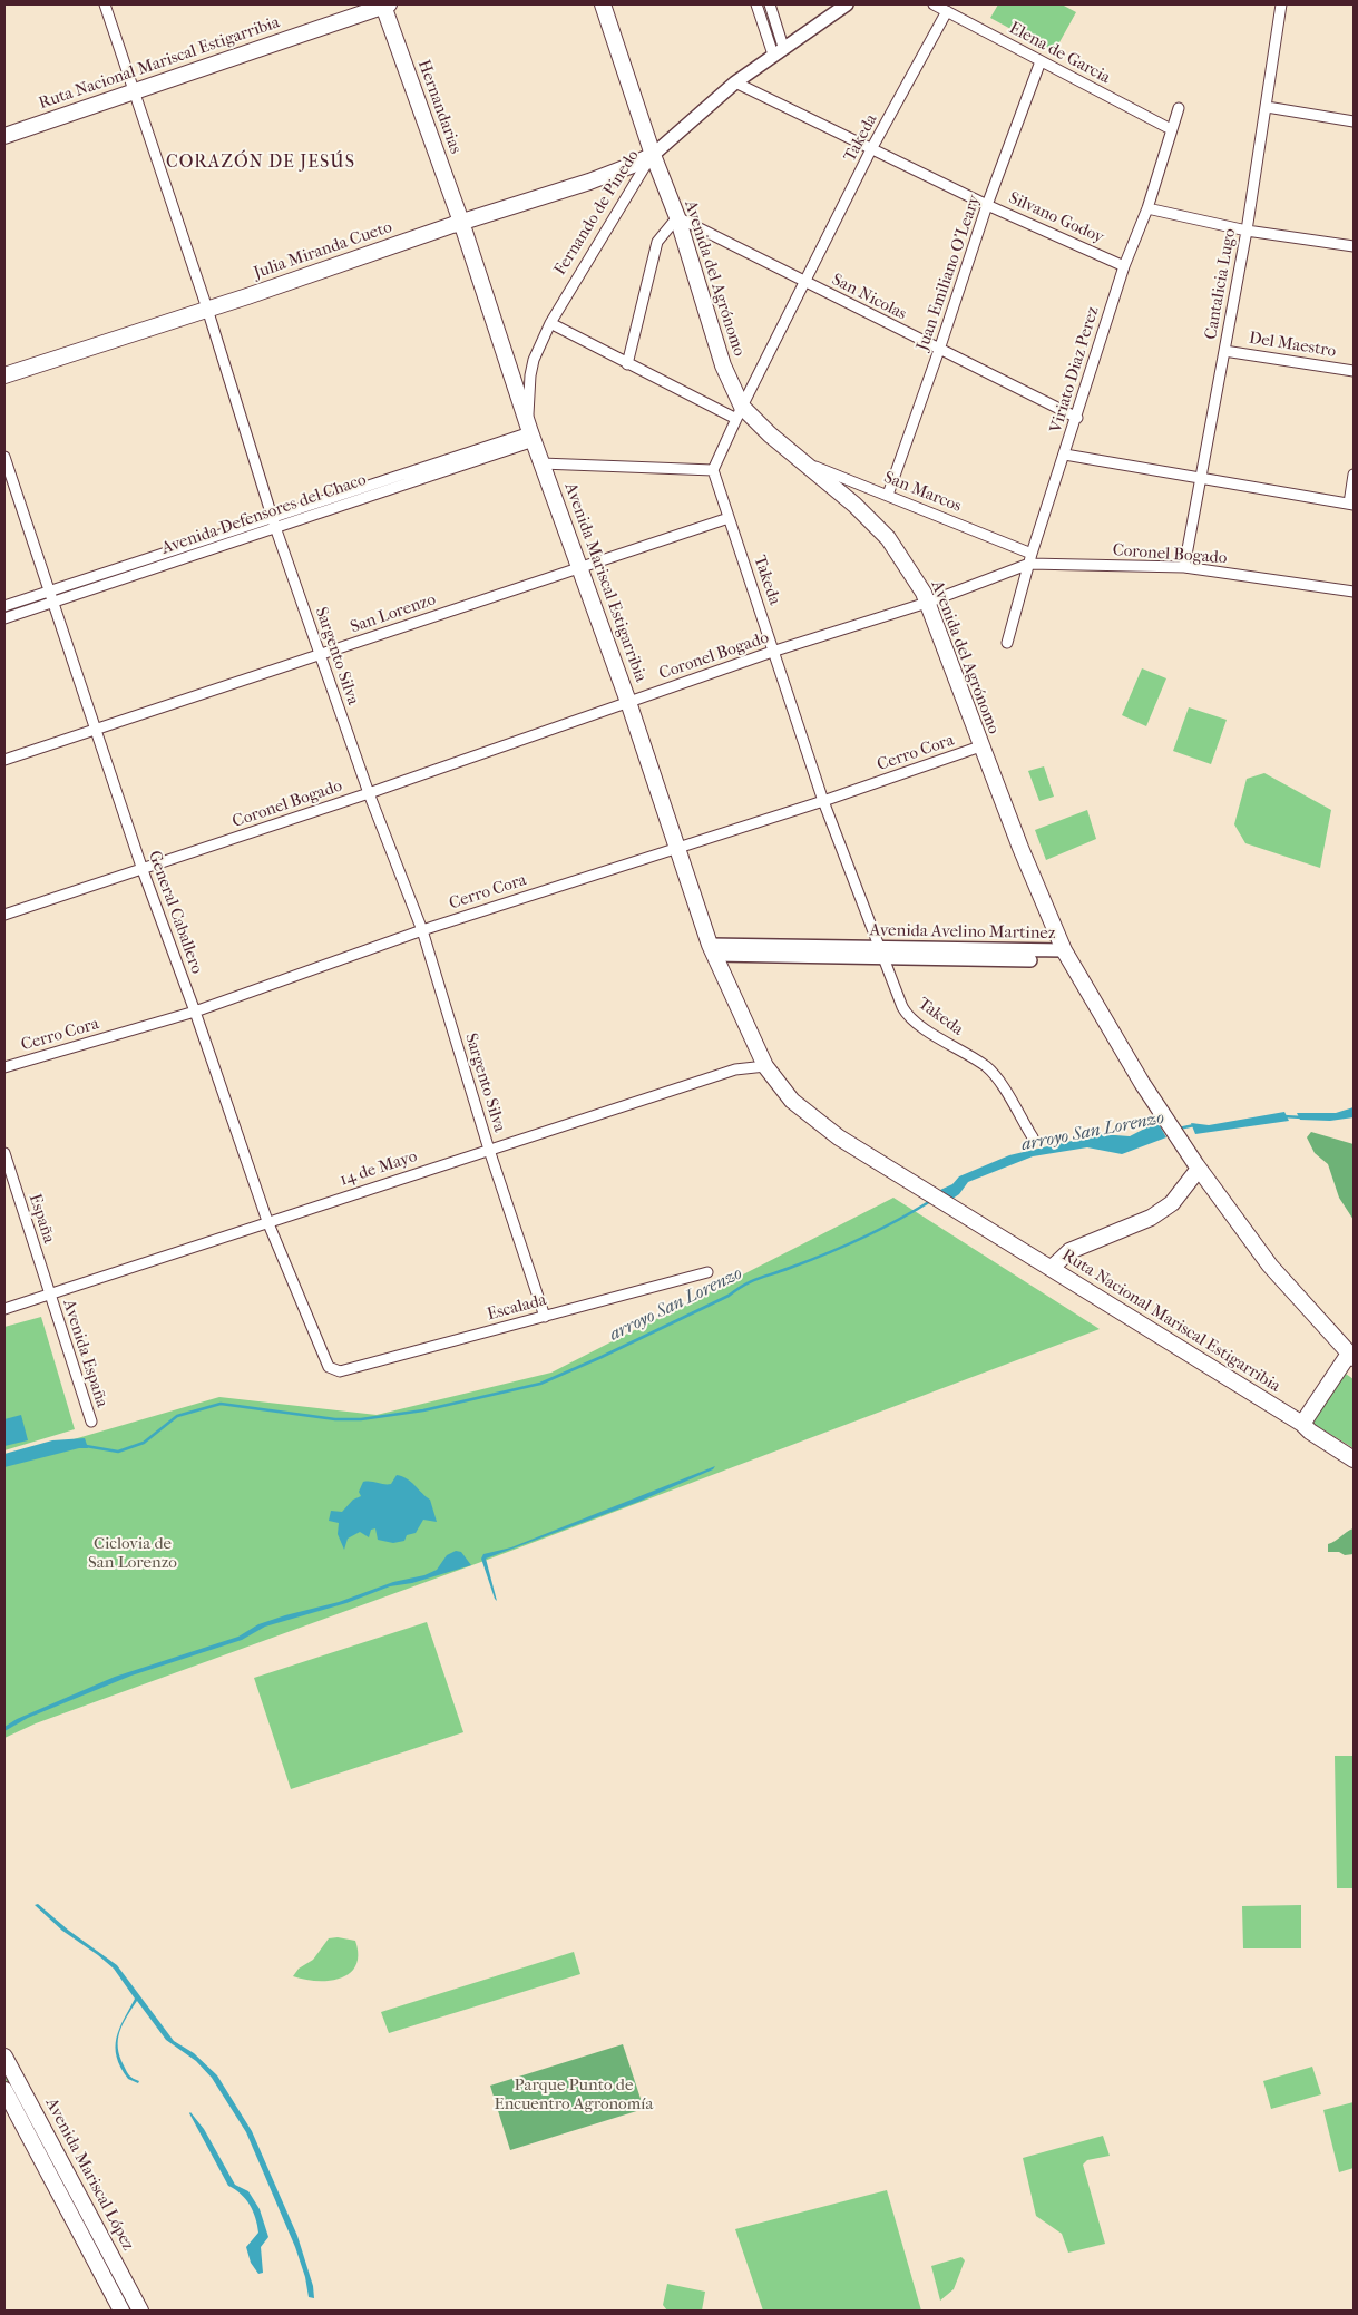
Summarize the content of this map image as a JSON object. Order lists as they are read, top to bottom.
{
  "streets": {
    "highway": [
      "Ruta Nacional Mariscal Estigarribia",
      "Hernandarias",
      "Julia Miranda Cueto",
      "Avenida del Agrónomo",
      "Avenida Mariscal Estigarribia",
      "Avenida Mariscal López"
    ],
    "main road": ["Fernando de Pinedo", "Avenida Avelino Martinez"],
    "street": [
      "Elena de Garcia",
      "Takeda",
      "Silvano Godoy",
      "Juan Emiliano O'Leary",
      "Cantalicia Lugo",
      "San Nicolas",
      "Del Maestro",
      "Viriato Diaz Perez",
      "San Marcos",
      "Avenida Defensores del Chaco",
      "Coronel Bogado",
      "San Lorenzo",
      "Sargento Silva",
      "Cerro Cora",
      "General Caballero",
      "14 de Mayo",
      "España",
      "Escalada",
      "Avenida España"
    ]
  },
  "crossings": [
    ["Elena de Garcia", "Takeda"],
    ["Elena de Garcia", "Juan Emiliano O'Leary"],
    ["Elena de Garcia", "Viriato Diaz Perez"],
    ["Ruta Nacional Mariscal Estigarribia", "Hernandarias"],
    ["Ruta Nacional Mariscal Estigarribia", "Avenida Mariscal Estigarribia"],
    ["Ruta Nacional Mariscal Estigarribia", "Sargento Silva"],
    ["Ruta Nacional Mariscal Estigarribia", "14 de Mayo"],
    ["Hernandarias", "Julia Miranda Cueto"],
    ["Hernandarias", "Avenida Mariscal Estigarribia"],
    ["Takeda", "Silvano Godoy"],
    ["Takeda", "Avenida del Agrónomo"],
    ["Takeda", "San Nicolas"],
    ["Takeda", "Coronel Bogado"],
    ["Takeda", "San Lorenzo"],
    ["Takeda", "Cerro Cora"],
    ["Takeda", "Avenida Avelino Martinez"],
    ["Fernando de Pinedo", "Silvano Godoy"],
    ["Fernando de Pinedo", "Julia Miranda Cueto"],
    ["Fernando de Pinedo", "Avenida del Agrónomo"],
    ["Fernando de Pinedo", "Avenida Defensores del Chaco"],
    ["Fernando de Pinedo", "Avenida Mariscal Estigarribia"],
    ["Silvano Godoy", "Juan Emiliano O'Leary"],
    ["Silvano Godoy", "Viriato Diaz Perez"],
    ["Julia Miranda Cueto", "Avenida del Agrónomo"],
    ["Julia Miranda Cueto", "Avenida Mariscal Estigarribia"],
    ["Julia Miranda Cueto", "Sargento Silva"],
    ["Juan Emiliano O'Leary", "San Nicolas"],
    ["Juan Emiliano O'Leary", "San Marcos"],
    ["Avenida del Agrónomo", "San Nicolas"],
    ["Avenida del Agrónomo", "San Marcos"],
    ["Avenida del Agrónomo", "Coronel Bogado"],
    ["Avenida del Agrónomo", "Cerro Cora"],
    ["Avenida del Agrónomo", "Avenida Avelino Martinez"],
    ["Cantalicia Lugo", "Del Maestro"],
    ["Cantalicia Lugo", "Coronel Bogado"],
    ["San Nicolas", "Viriato Diaz Perez"],
    ["Viriato Diaz Perez", "San Marcos"],
    ["Viriato Diaz Perez", "Coronel Bogado"],
    ["San Marcos", "Coronel Bogado"],
    ["Avenida Defensores del Chaco", "Avenida Mariscal Estigarribia"],
    ["Avenida Defensores del Chaco", "Sargento Silva"],
    ["Avenida Defensores del Chaco", "General Caballero"],
    ["Coronel Bogado", "Avenida Mariscal Estigarribia"],
    ["Coronel Bogado", "Sargento Silva"],
    ["Coronel Bogado", "General Caballero"],
    ["Avenida Mariscal Estigarribia", "San Lorenzo"],
    ["Avenida Mariscal Estigarribia", "Cerro Cora"],
    ["Avenida Mariscal Estigarribia", "Avenida Avelino Martinez"],
    ["Avenida Mariscal Estigarribia", "14 de Mayo"],
    ["San Lorenzo", "Sargento Silva"],
    ["San Lorenzo", "General Caballero"],
    ["Sargento Silva", "Cerro Cora"],
    ["Sargento Silva", "14 de Mayo"],
    ["Sargento Silva", "Escalada"],
    ["Cerro Cora", "General Caballero"],
    ["General Caballero", "14 de Mayo"],
    ["General Caballero", "Escalada"],
    ["14 de Mayo", "España"],
    ["14 de Mayo", "Avenida España"],
    ["España", "Avenida España"]
  ],
  "districts": ["CORAZÓN DE JESÚS"],
  "water": ["arroyo San Lorenzo"],
  "parks": ["Ciclovia de San Lorenzo", "Parque Punto de Encuentro Agronomía"]
}
